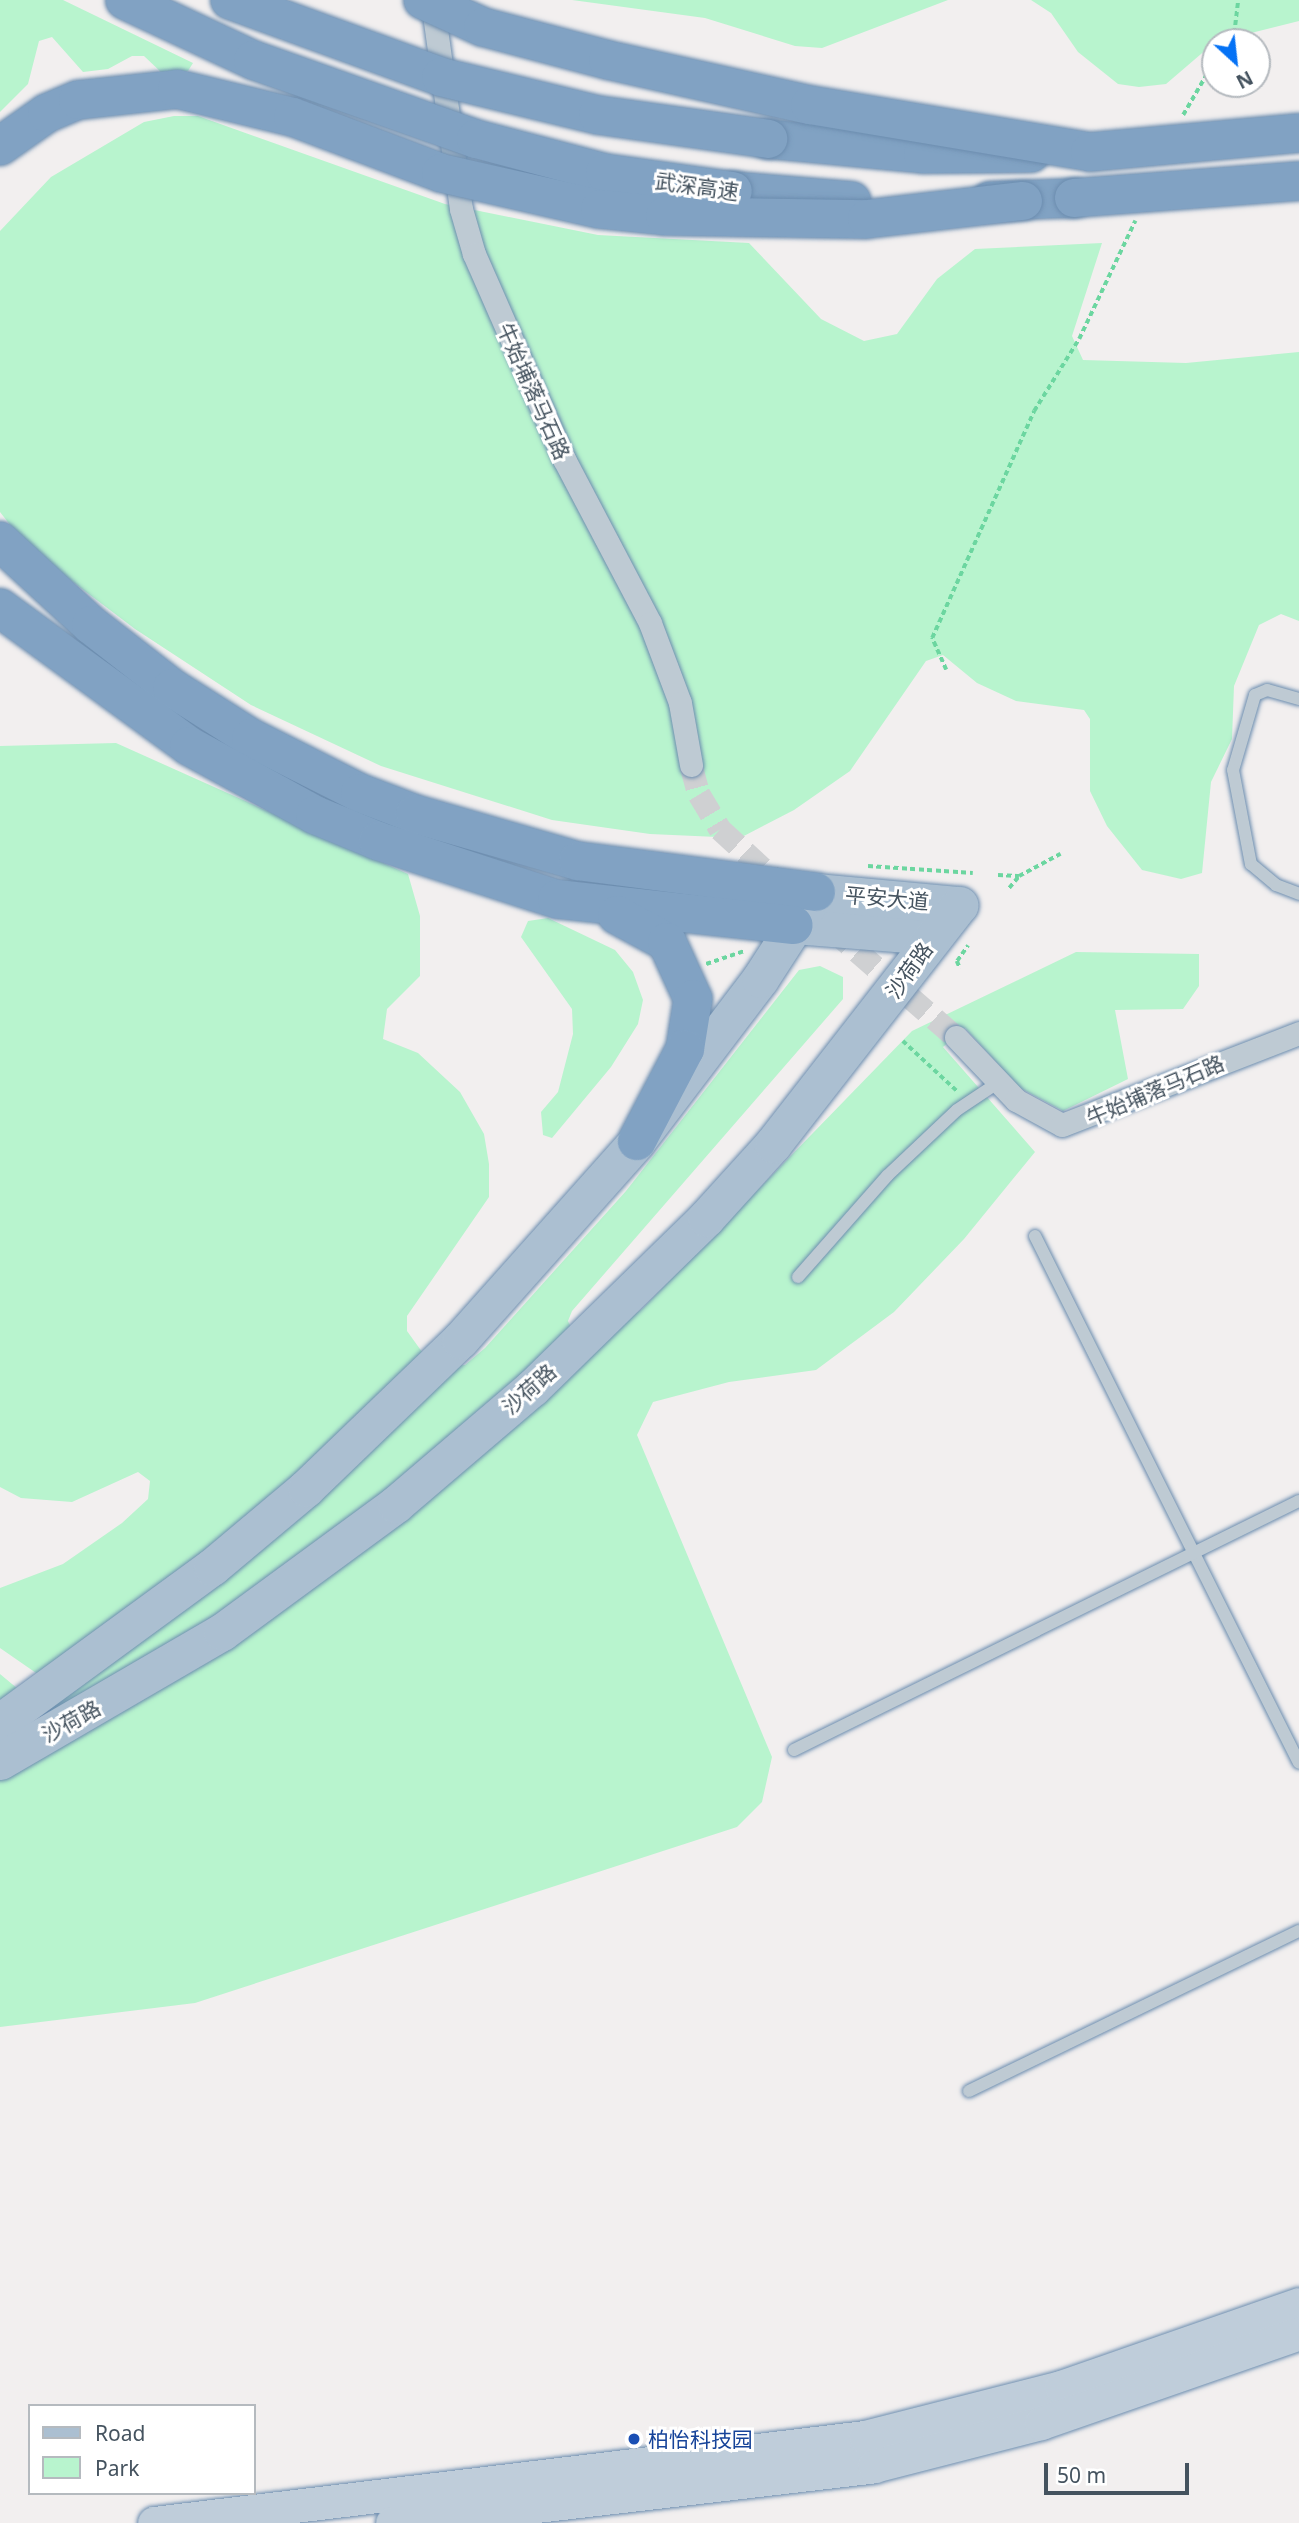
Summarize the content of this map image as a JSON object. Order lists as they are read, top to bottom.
{
  "streets": {
    "highway": ["武深高速"],
    "main road": ["平安大道", "沙荷路"],
    "street": ["牛始埔落马石路"]
  },
  "crossings": [
    ["平安大道", "沙荷路"]
  ],
  "places": ["柏怡科技园"],
  "legend": ["Road", "Park"],
  "scale_bar": "50 m",
  "north": "bottom right"
}
